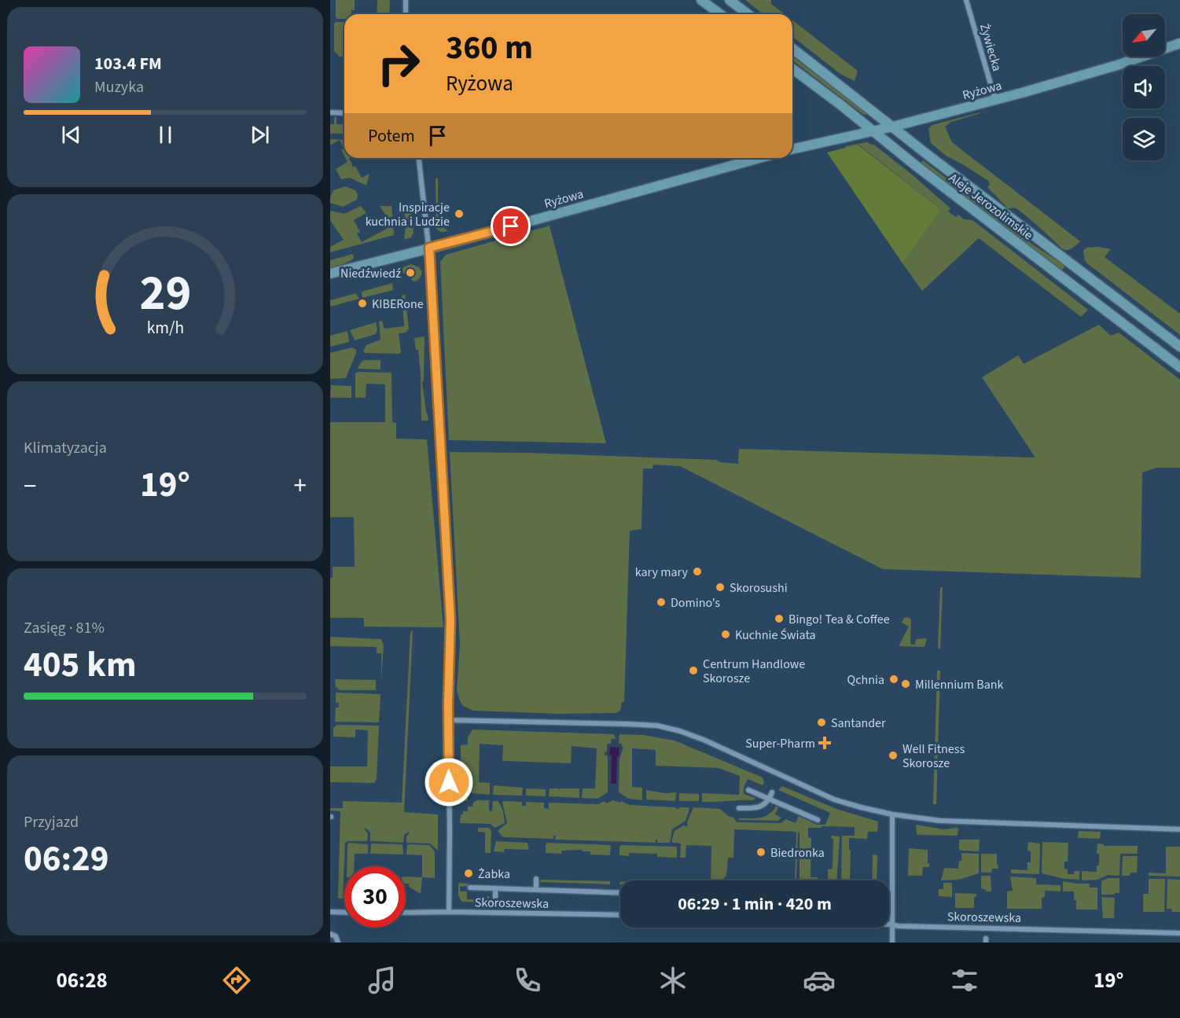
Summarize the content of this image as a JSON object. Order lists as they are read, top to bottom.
{
  "streets": {
    "main road": ["Ryżowa", "Aleje Jerozolimskie"],
    "street": ["Żywiecka", "Skoroszewska"]
  },
  "crossings": [
    ["Żywiecka", "Ryżowa"],
    ["Ryżowa", "Aleje Jerozolimskie"]
  ],
  "places": {
    "other": [
      "Inspiracje kuchnia i Ludzie",
      "Niedźwiedź",
      "KIBERone",
      "kary mary",
      "Skorosushi",
      "Domino's",
      "Bingo! Tea & Coffee",
      "Kuchnie Świata",
      "Centrum Handlowe Skorosze",
      "Qchnia",
      "Millennium Bank",
      "Santander",
      "Well Fitness Skorosze",
      "Biedronka",
      "Żabka"
    ],
    "health": ["Super-Pharm"]
  },
  "north": "bottom left",
  "page": {
    "turn": ["360 m", "Ryżowa"],
    "song": ["103.4 FM", "Muzyka"],
    "then": "Potem",
    "tile": [
      "Klimatyzacja",
      ["Zasięg · 81%", "405 km"],
      ["Przyjazd", "06:29"]
    ],
    "heat": ["−", "19°", "+"],
    "limit": "30",
    "trip": "06:29 · 1 min · 420 m",
    "tabs": ["06:28", "19°"],
    "gauge": ["29", "km/h"]
  }
}
